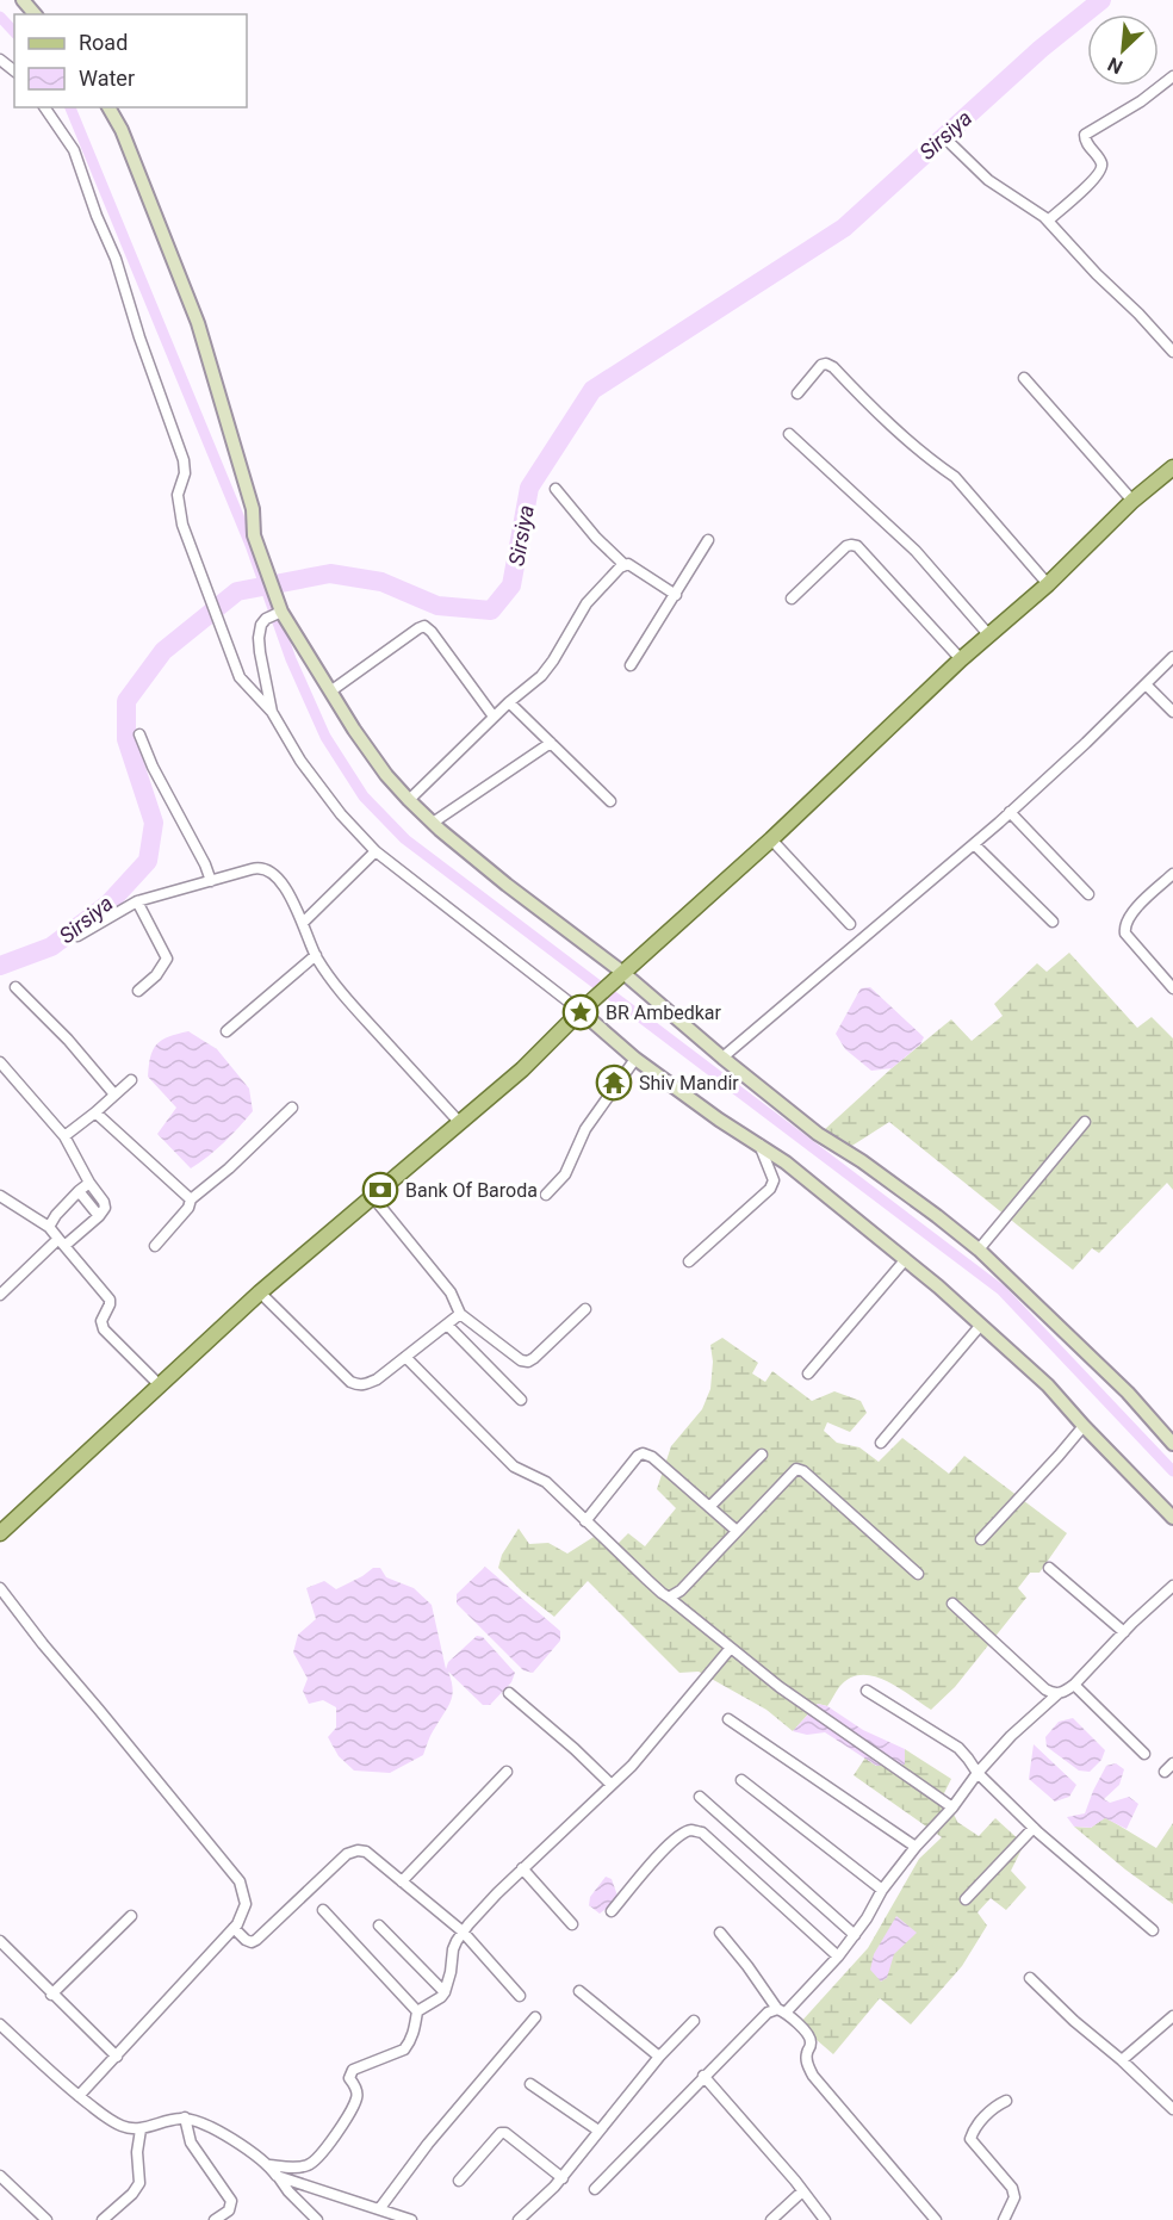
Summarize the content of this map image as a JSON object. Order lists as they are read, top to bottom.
{
  "water": ["Sirsiya"],
  "places": {
    "place": ["BR Ambedkar"],
    "temple": ["Shiv Mandir"],
    "bank": ["Bank Of Baroda"]
  },
  "legend": ["Road", "Water"],
  "north": "bottom left"
}
